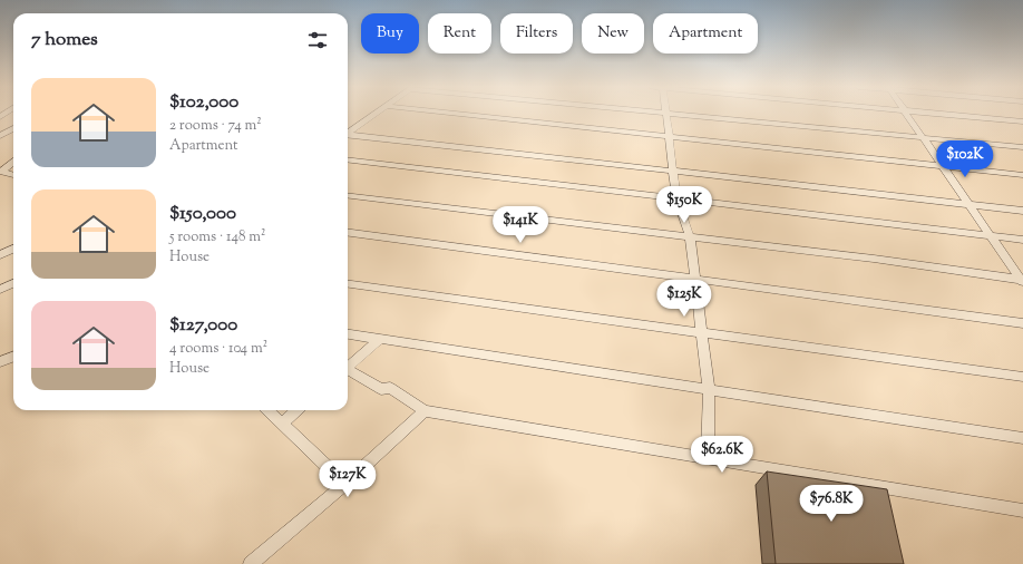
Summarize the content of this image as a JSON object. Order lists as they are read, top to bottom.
{
  "page": {
    "chip": [
      "Buy",
      "Rent",
      "Filters",
      "New",
      "Apartment"
    ],
    "heading": "7 homes",
    "list": [
      {
        "name": "$102,000",
        "note": "2 rooms · 74 m² · Apartment"
      },
      {
        "name": "$150,000",
        "note": "5 rooms · 148 m² · House"
      },
      {
        "name": "$127,000",
        "note": "4 rooms · 104 m² · House"
      }
    ],
    "price": [
      "$102K",
      "$150K",
      "$141K",
      "$125K",
      "$62.6K",
      "$127K",
      "$76.8K"
    ]
  }
}
